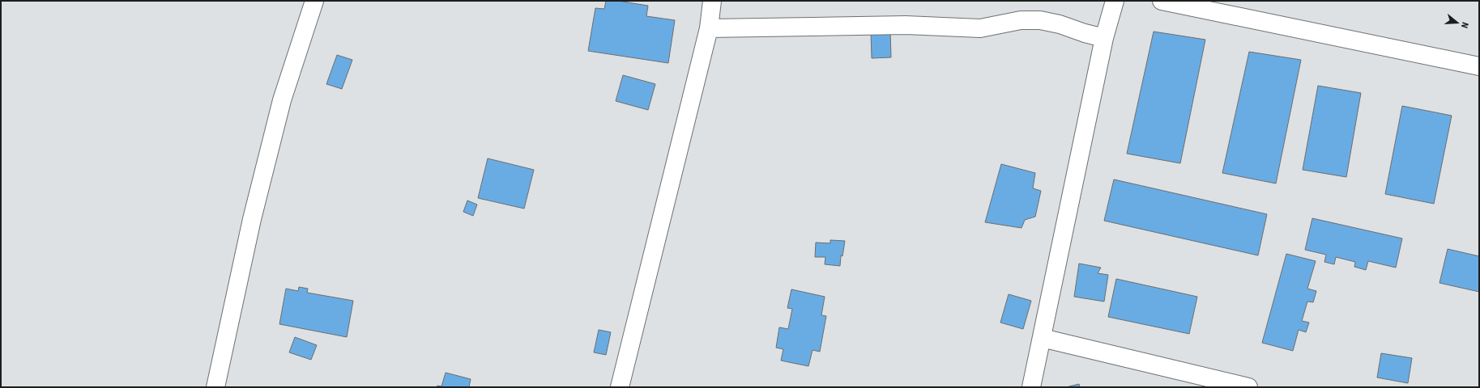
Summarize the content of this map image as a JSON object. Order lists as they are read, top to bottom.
{
  "north": "right"
}
